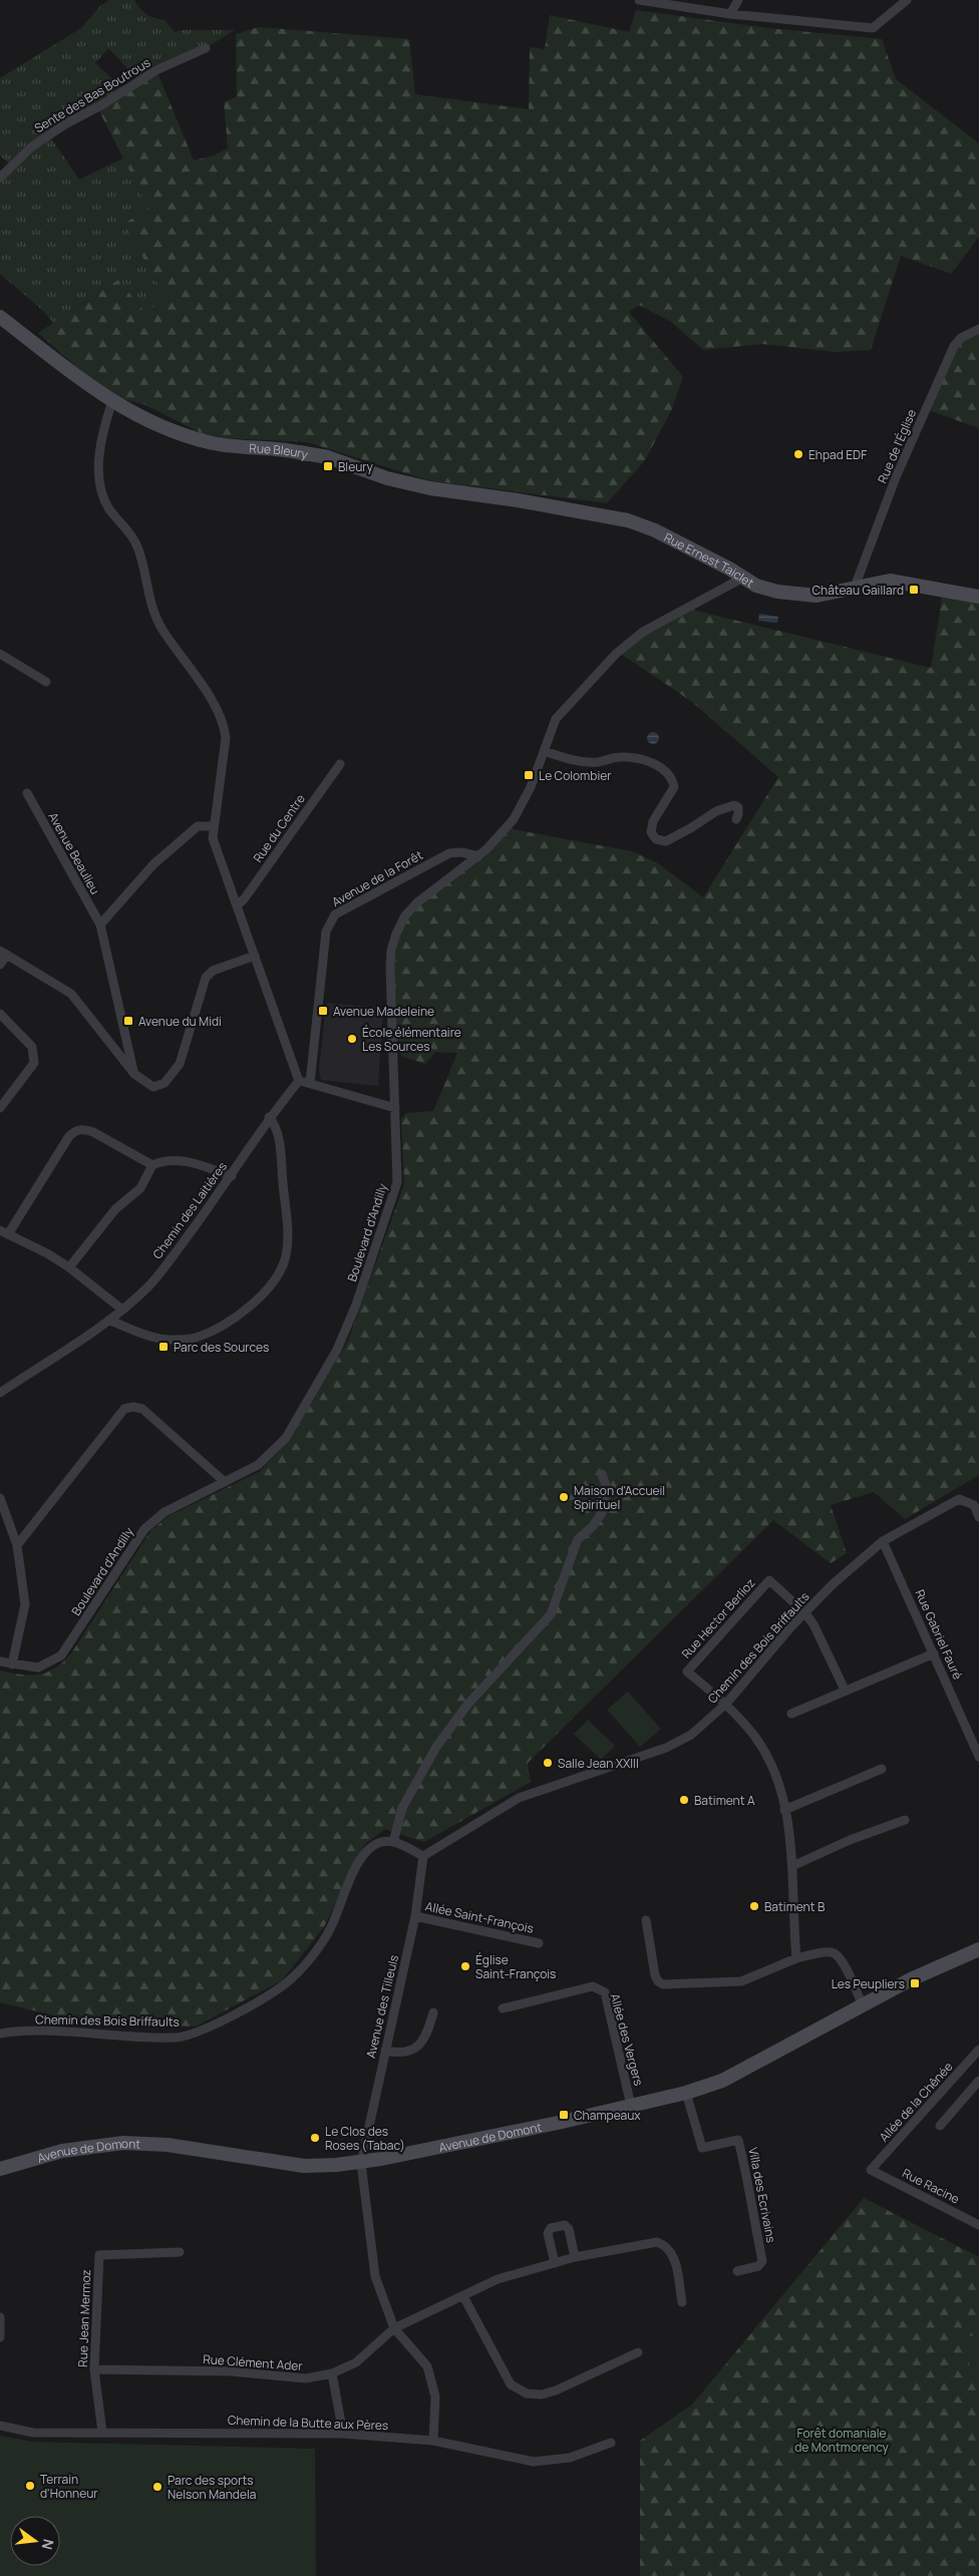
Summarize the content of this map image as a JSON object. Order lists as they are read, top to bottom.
{
  "streets": {
    "street": [
      "Sente des Bas Boutrous",
      "Rue de l'Église",
      "Rue Bleury",
      "Rue Ernest Taiclet",
      "Rue du Centre",
      "Avenue Beaulieu",
      "Avenue de la Forêt",
      "Chemin des Laitières",
      "Boulevard d'Andilly",
      "Rue Hector Berlioz",
      "Rue Gabriel Fauré",
      "Chemin des Bois Briffaults",
      "Allée Saint-François",
      "Avenue des Tilleuls",
      "Allée des Vergers",
      "Allée de la Chênée",
      "Avenue de Domont",
      "Rue Racine",
      "Villa des Ecrivains",
      "Rue Jean Mermoz",
      "Rue Clément Ader",
      "Chemin de la Butte aux Pères"
    ]
  },
  "crossings": [
    ["Rue de l'Église", "Rue Ernest Taiclet"],
    ["Rue Bleury", "Rue Ernest Taiclet"],
    ["Rue Ernest Taiclet", "Boulevard d'Andilly"],
    ["Avenue de la Forêt", "Boulevard d'Andilly"],
    ["Rue Hector Berlioz", "Chemin des Bois Briffaults"],
    ["Rue Gabriel Fauré", "Chemin des Bois Briffaults"],
    ["Chemin des Bois Briffaults", "Avenue des Tilleuls"],
    ["Allée Saint-François", "Avenue des Tilleuls"],
    ["Avenue des Tilleuls", "Avenue de Domont"],
    ["Avenue des Tilleuls", "Rue Clément Ader"],
    ["Allée des Vergers", "Avenue de Domont"],
    ["Allée de la Chênée", "Rue Racine"],
    ["Avenue de Domont", "Villa des Ecrivains"],
    ["Rue Jean Mermoz", "Rue Clément Ader"],
    ["Rue Jean Mermoz", "Chemin de la Butte aux Pères"]
  ],
  "parks": ["Forêt domaniale de Montmorency"],
  "places": {
    "other": [
      "Ehpad EDF",
      "École élémentaire Les Sources",
      "Maison d'Accueil Spirituel",
      "Salle Jean XXIII",
      "Batiment A",
      "Batiment B",
      "Église Saint-François",
      "Le Clos des Roses (Tabac)",
      "Terrain d'Honneur",
      "Parc des sports Nelson Mandela"
    ],
    "transit": [
      "Bleury",
      "Château Gaillard",
      "Le Colombier",
      "Avenue Madeleine",
      "Avenue du Midi",
      "Parc des Sources",
      "Les Peupliers",
      "Champeaux"
    ]
  },
  "north": "right"
}
